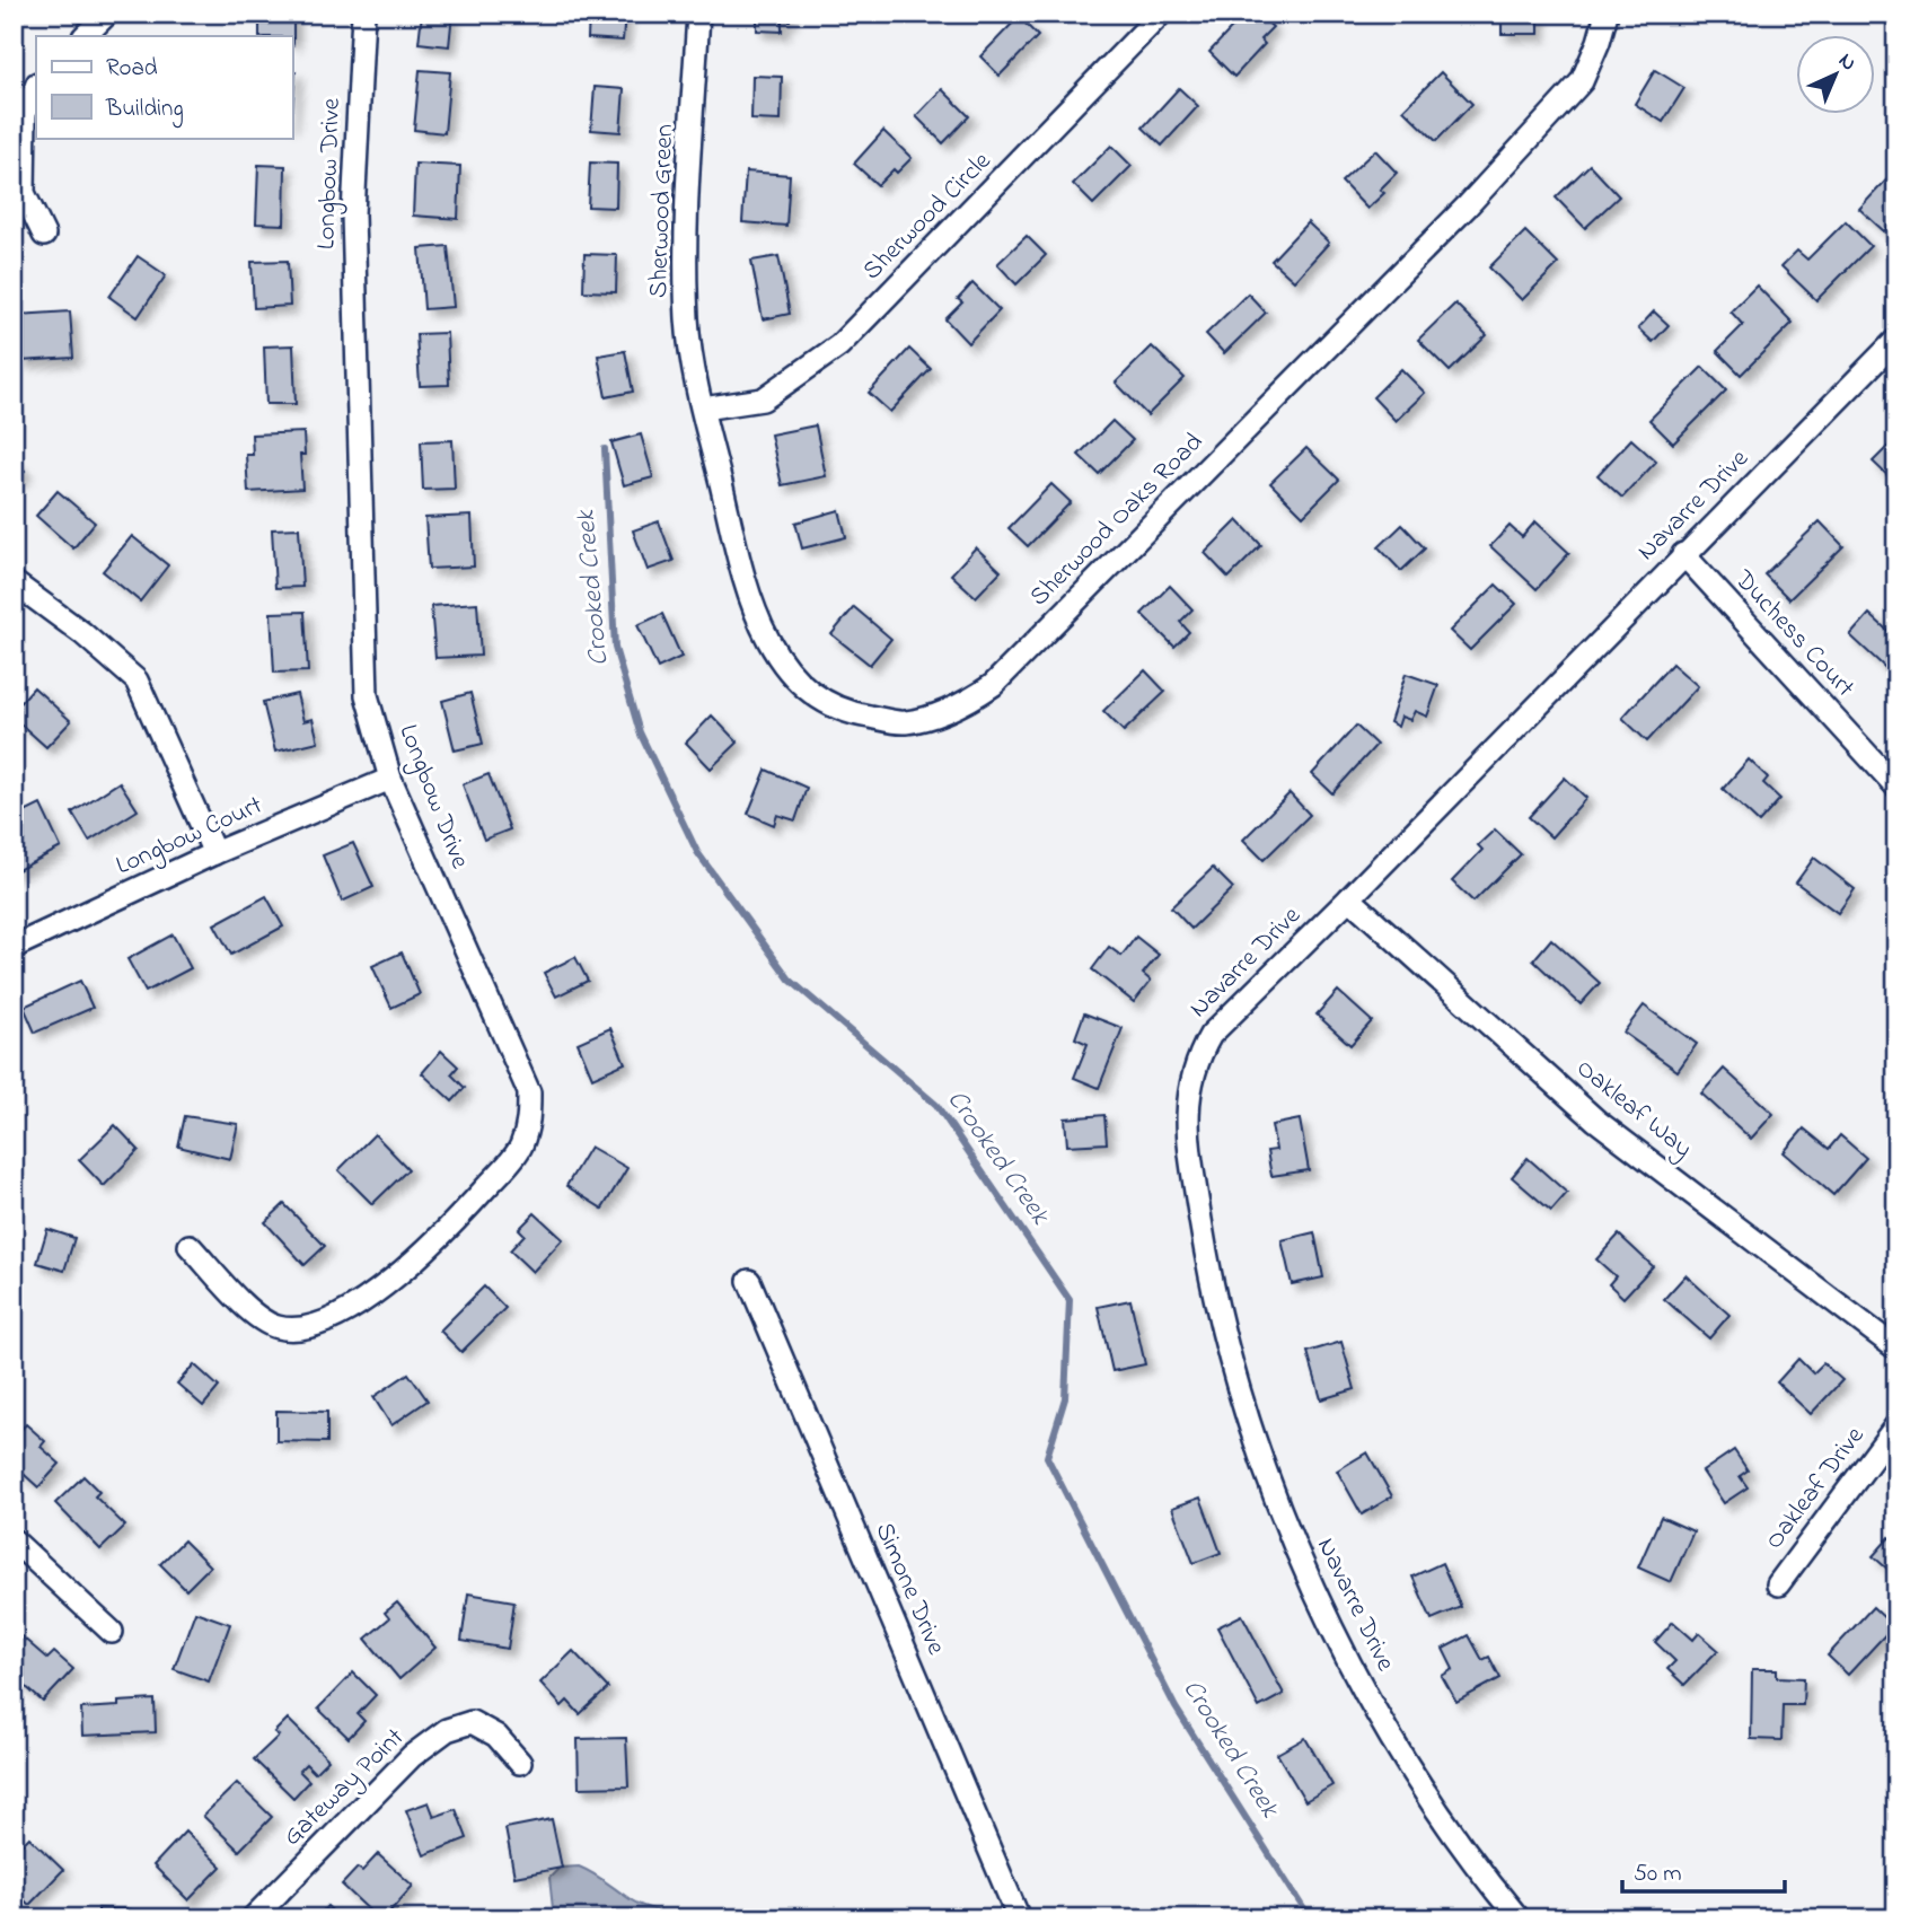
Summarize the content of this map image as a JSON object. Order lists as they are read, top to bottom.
{
  "streets": {
    "street": [
      "Longbow Drive",
      "Sherwood Green",
      "Sherwood Circle",
      "Navarre Drive",
      "Sherwood Oaks Road",
      "Duchess Court",
      "Longbow Court",
      "Oakleaf Way",
      "Oakleaf Drive",
      "Simone Drive",
      "Gateway Point"
    ]
  },
  "crossings": [
    ["Longbow Drive", "Longbow Court"],
    ["Sherwood Green", "Sherwood Circle"],
    ["Sherwood Green", "Sherwood Oaks Road"],
    ["Sherwood Circle", "Sherwood Oaks Road"],
    ["Navarre Drive", "Duchess Court"],
    ["Navarre Drive", "Oakleaf Way"]
  ],
  "water": ["Crooked Creek"],
  "legend": ["Road", "Building"],
  "scale_bar": "50 m",
  "north": "top right"
}
